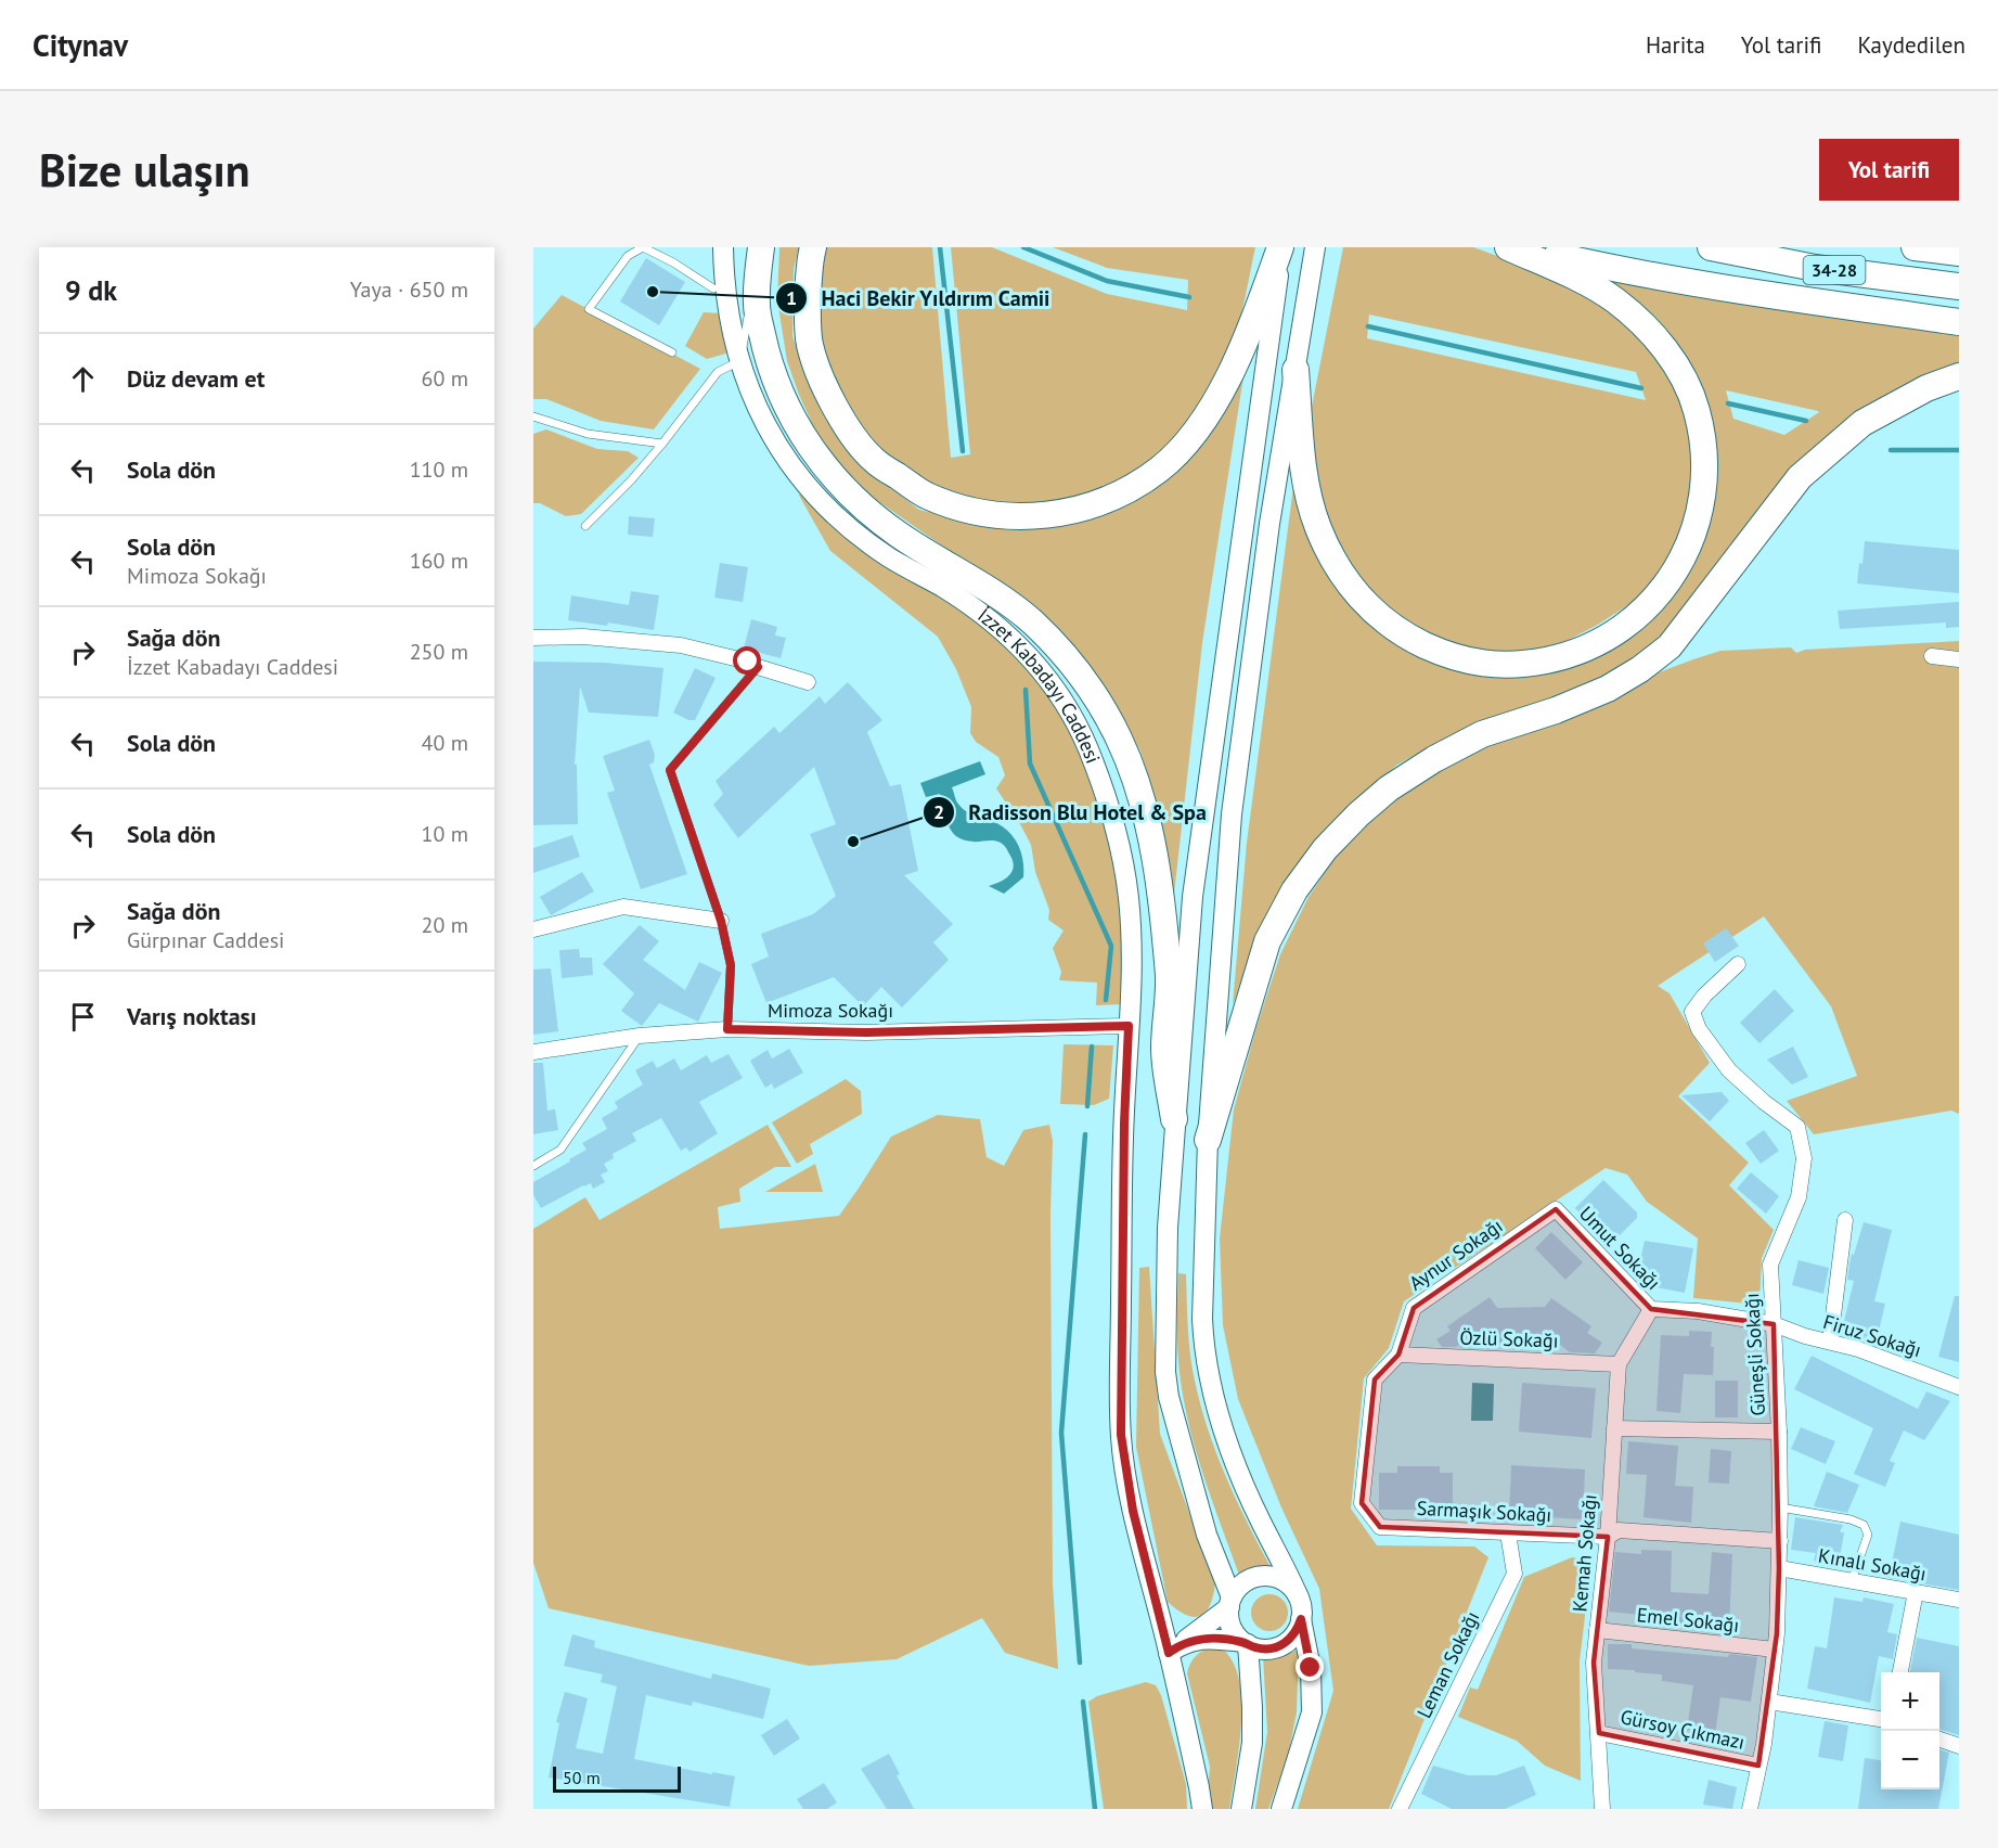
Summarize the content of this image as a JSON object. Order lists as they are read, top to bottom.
{
  "streets": {
    "highway": ["34-28"],
    "main road": ["İzzet Kabadayı Caddesi"],
    "street": [
      "Mimoza Sokağı",
      "Umut Sokağı",
      "Aynur Sokağı",
      "Firuz Sokağı",
      "Özlü Sokağı",
      "Güneşli Sokağı",
      "Sarmaşık Sokağı",
      "Kemah Sokağı",
      "Kınalı Sokağı",
      "Emel Sokağı",
      "Leman Sokağı",
      "Gürsoy Çıkmazı"
    ]
  },
  "crossings": [
    ["İzzet Kabadayı Caddesi", "Mimoza Sokağı"],
    ["Umut Sokağı", "Aynur Sokağı"],
    ["Umut Sokağı", "Firuz Sokağı"],
    ["Umut Sokağı", "Güneşli Sokağı"],
    ["Umut Sokağı", "Kemah Sokağı"],
    ["Aynur Sokağı", "Özlü Sokağı"],
    ["Aynur Sokağı", "Sarmaşık Sokağı"],
    ["Firuz Sokağı", "Güneşli Sokağı"],
    ["Özlü Sokağı", "Kemah Sokağı"],
    ["Güneşli Sokağı", "Sarmaşık Sokağı"],
    ["Güneşli Sokağı", "Kınalı Sokağı"],
    ["Güneşli Sokağı", "Emel Sokağı"],
    ["Güneşli Sokağı", "Gürsoy Çıkmazı"],
    ["Sarmaşık Sokağı", "Kemah Sokağı"],
    ["Sarmaşık Sokağı", "Leman Sokağı"],
    ["Kemah Sokağı", "Emel Sokağı"],
    ["Kemah Sokağı", "Gürsoy Çıkmazı"]
  ],
  "places": ["Haci Bekir Yıldırım Camii", "Radisson Blu Hotel & Spa"],
  "scale_bar": "50 m",
  "page": {
    "header": "Citynav",
    "nav": ["Harita", "Yol tarifi", "Kaydedilen"],
    "buttons": "Yol tarifi",
    "title": "Bize ulaşın",
    "heading": ["9 dk", "Yaya · 650 m"],
    "list": [
      ["Düz devam et", "60 m"],
      ["Sola dön", "110 m"],
      ["Sola dön", "Mimoza Sokağı", "160 m"],
      ["Sağa dön", "İzzet Kabadayı Caddesi", "250 m"],
      ["Sola dön", "40 m"],
      ["Sola dön", "10 m"],
      ["Sağa dön", "Gürpınar Caddesi", "20 m"],
      "Varış noktası"
    ],
    "map_buttons": ["+", "−"],
    "scale": "50 m"
  }
}
